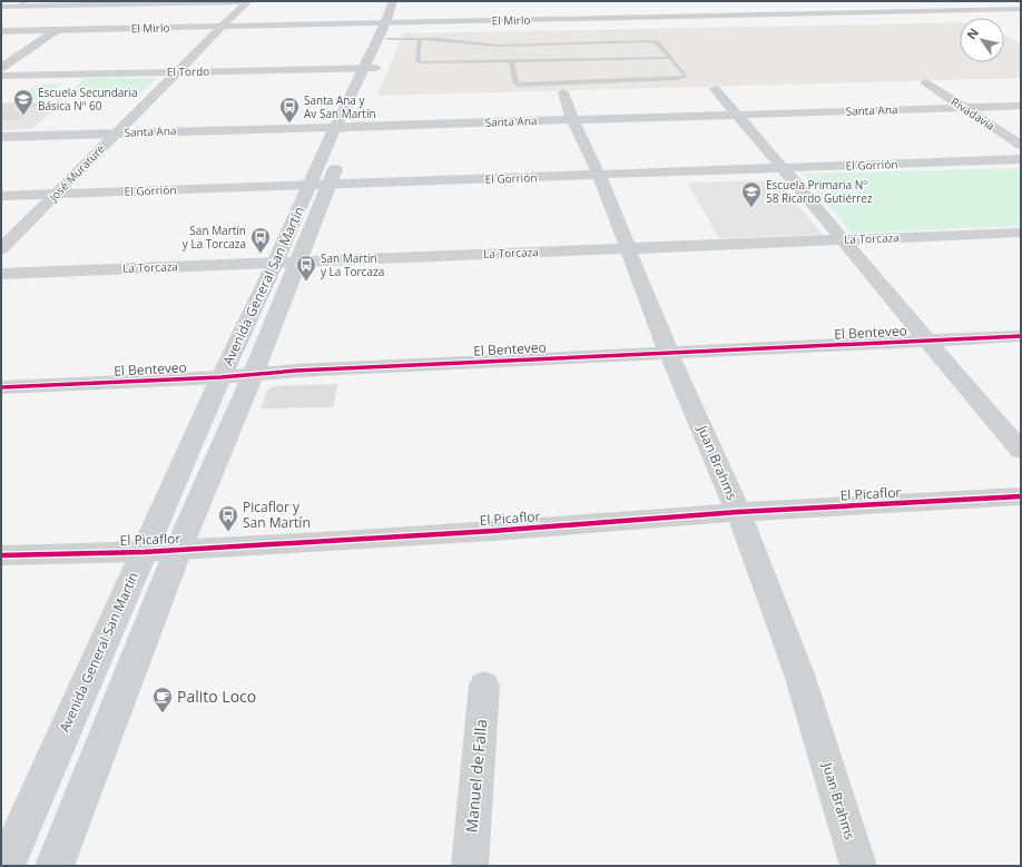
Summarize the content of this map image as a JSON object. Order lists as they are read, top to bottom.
{
  "streets": {
    "main road": ["Santa Ana", "Avenida General San Martín"],
    "street": [
      "El Mirlo",
      "El Tordo",
      "Rivadavia",
      "El Gorrión",
      "José Murature",
      "La Torcaza",
      "El Benteveo",
      "Juan Brahms",
      "El Picaflor",
      "Manuel de Falla"
    ]
  },
  "crossings": [
    ["El Mirlo", "José Murature"],
    ["El Mirlo", "Avenida General San Martín"],
    ["El Tordo", "José Murature"],
    ["El Tordo", "Avenida General San Martín"],
    ["Santa Ana", "Rivadavia"],
    ["Santa Ana", "José Murature"],
    ["Santa Ana", "Avenida General San Martín"],
    ["Santa Ana", "Juan Brahms"],
    ["El Gorrión", "José Murature"],
    ["El Gorrión", "Avenida General San Martín"],
    ["El Gorrión", "Juan Brahms"],
    ["La Torcaza", "Avenida General San Martín"],
    ["La Torcaza", "Juan Brahms"],
    ["Avenida General San Martín", "El Benteveo"],
    ["Avenida General San Martín", "El Picaflor"],
    ["El Benteveo", "Juan Brahms"],
    ["Juan Brahms", "El Picaflor"]
  ],
  "places": {
    "school or university": ["Escuela Secundaria Básica Nº 60", "Escuela Primaria Nº 58 Ricardo Gutiérrez"],
    "bus stop": [
      "Santa Ana y Av San Martín",
      "San Martín y La Torcaza",
      "San Martin y La Torcaza",
      "Picaflor y San Martín"
    ],
    "cafe": ["Palito Loco"]
  },
  "north": "top left"
}
